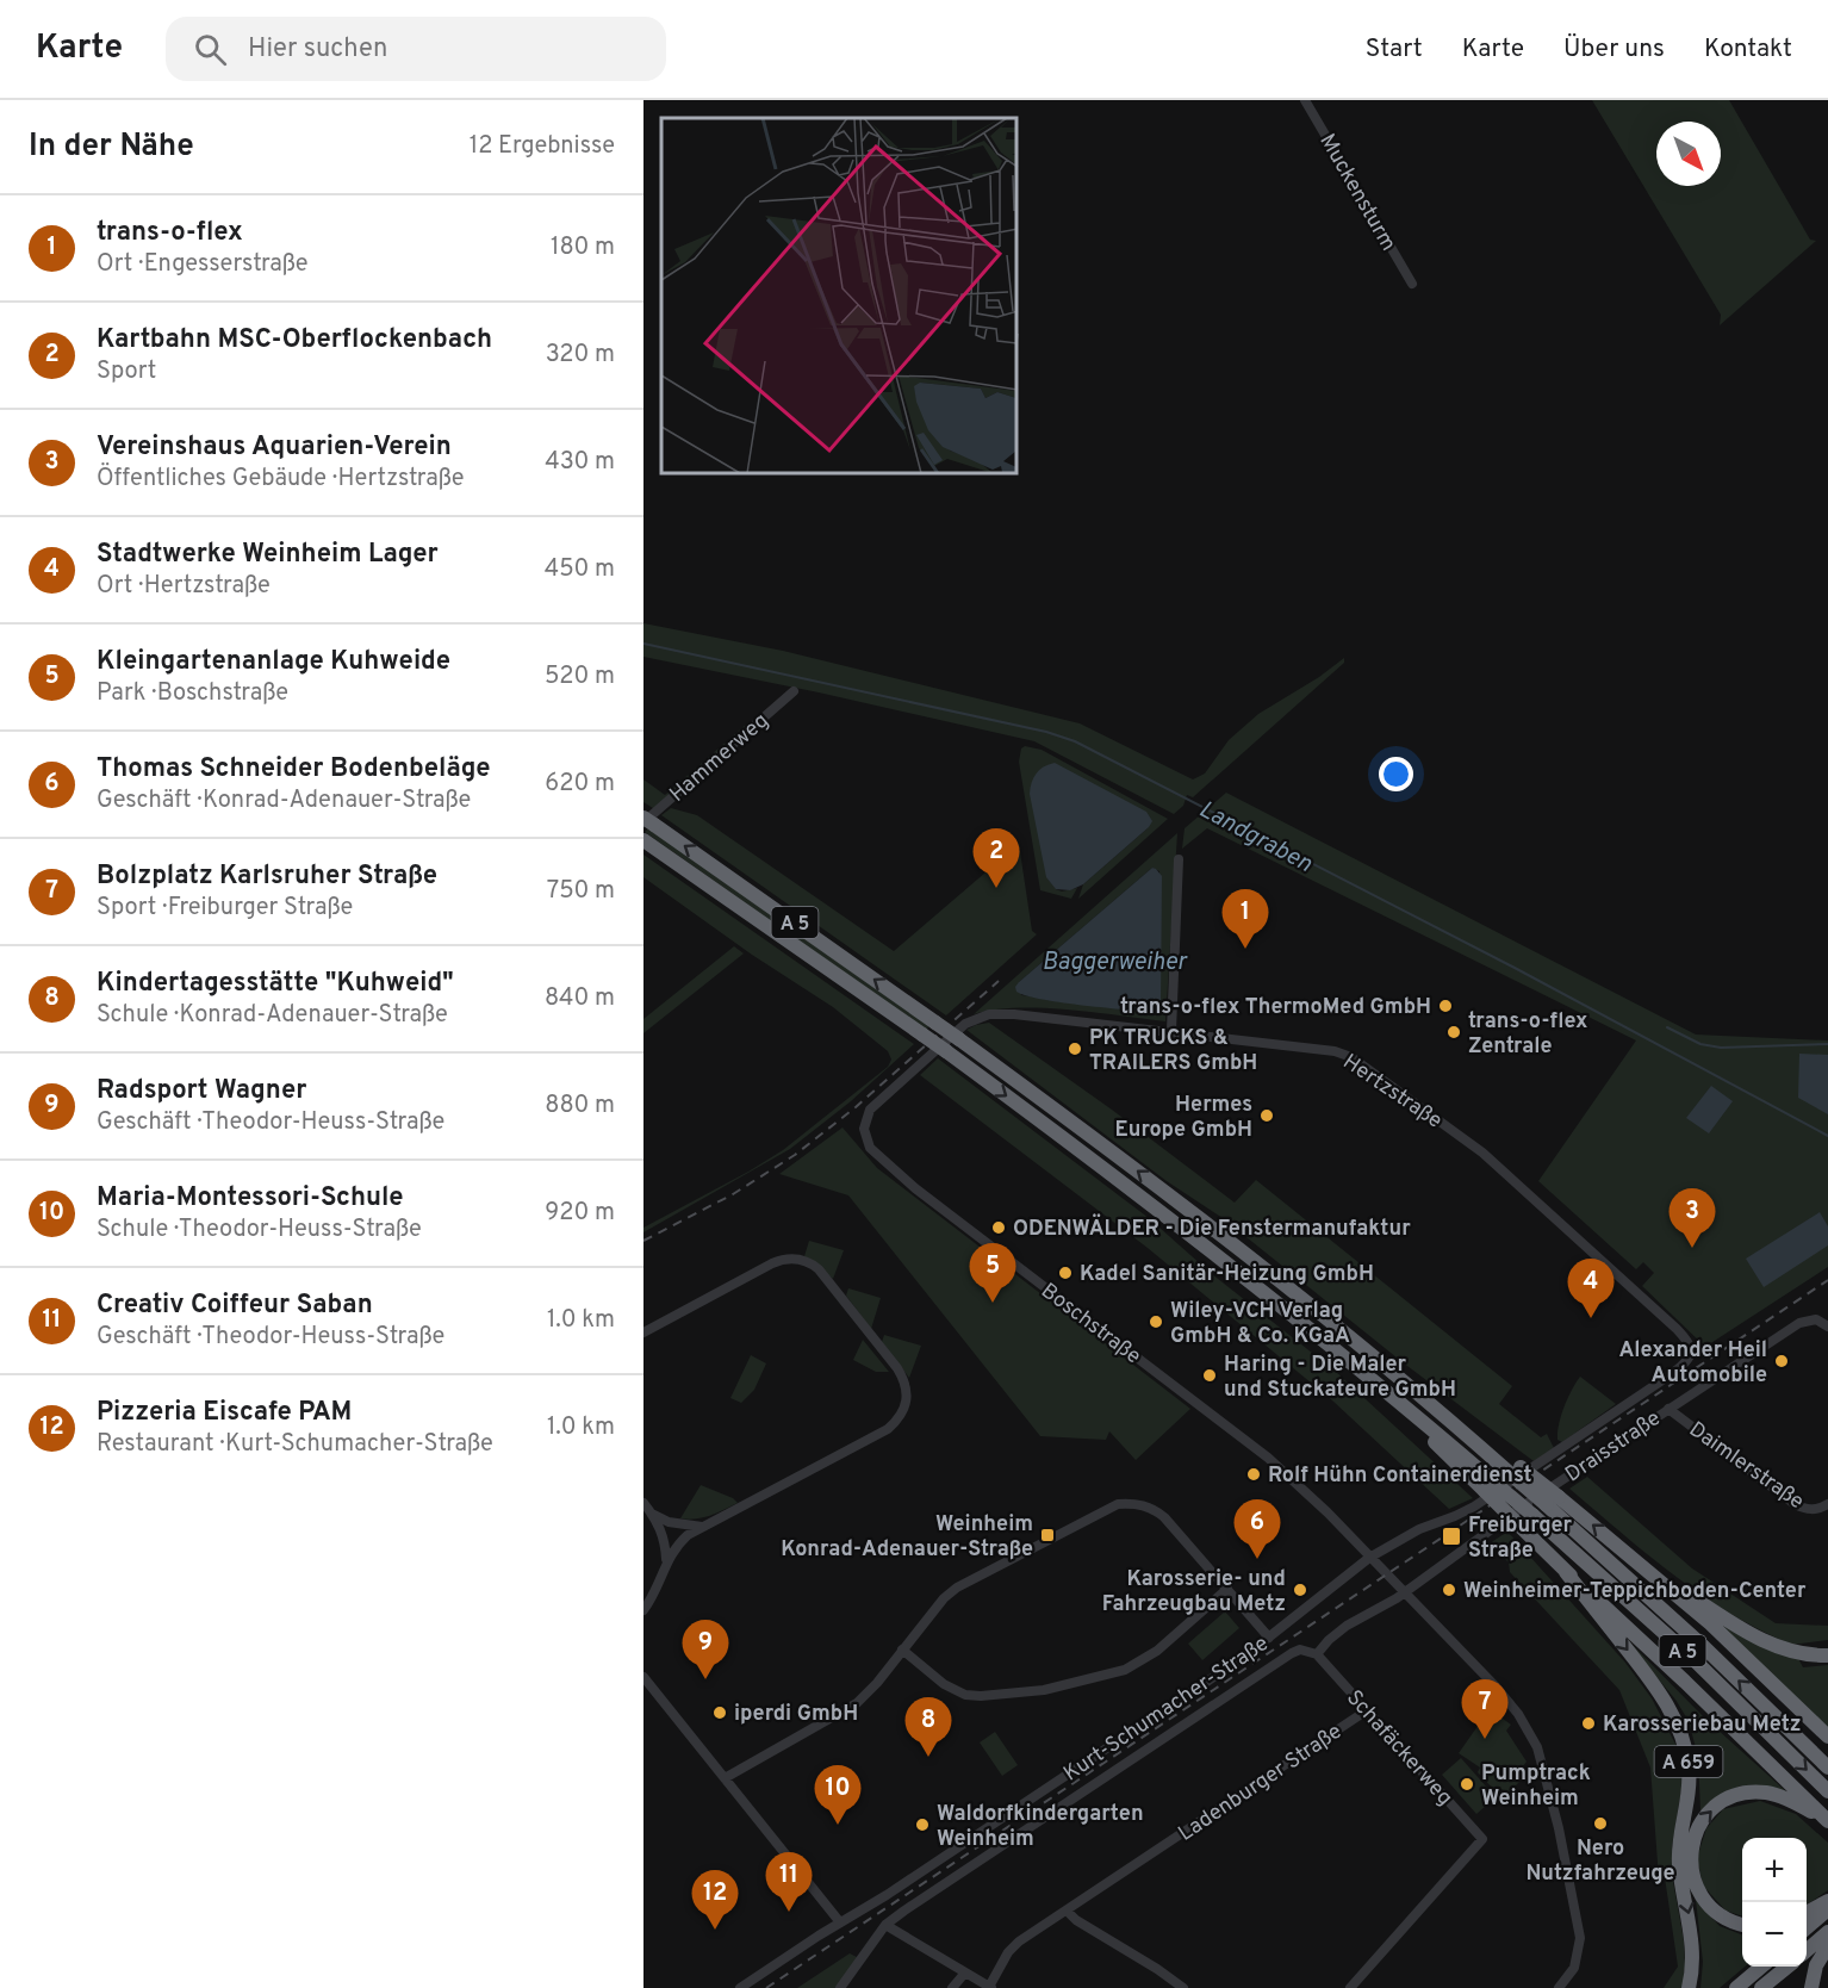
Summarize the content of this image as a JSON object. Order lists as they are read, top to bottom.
{
  "streets": {
    "highway": ["A 5", "A 659"],
    "street": [
      "Muckensturm",
      "Hammerweg",
      "Hertzstraße",
      "Boschstraße",
      "Draisstraße",
      "Daimlerstraße",
      "Kurt-Schumacher-Straße",
      "Schafäckerweg",
      "Ladenburger Straße"
    ]
  },
  "crossings": [
    ["Hammerweg", "A 5"],
    ["Hertzstraße", "Boschstraße"],
    ["Hertzstraße", "Kurt-Schumacher-Straße"],
    ["Boschstraße", "Kurt-Schumacher-Straße"],
    ["Draisstraße", "Daimlerstraße"],
    ["Draisstraße", "Schafäckerweg"],
    ["Schafäckerweg", "Ladenburger Straße"]
  ],
  "water": ["Landgraben", "Baggerweiher"],
  "places": {
    "other": [
      "trans-o-flex ThermoMed GmbH",
      "trans-o-flex Zentrale",
      "PK TRUCKS & TRAILERS GmbH",
      "Hermes Europe GmbH",
      "ODENWÄLDER - Die Fenstermanufaktur",
      "Kadel Sanitär-Heizung GmbH",
      "Wiley-VCH Verlag GmbH & Co. KGaA",
      "Alexander Heil Automobile",
      "Haring - Die Maler und Stuckateure GmbH",
      "Rolf Hühn Containerdienst",
      "Karosserie- und Fahrzeugbau Metz",
      "Weinheimer-Teppichboden-Center",
      "iperdi GmbH",
      "Karosseriebau Metz",
      "Pumptrack Weinheim",
      "Nero Nutzfahrzeuge",
      "Waldorfkindergarten Weinheim"
    ],
    "transit": ["Weinheim Konrad-Adenauer-Straße", "Freiburger Straße"]
  },
  "north": "bottom right",
  "page": {
    "header": "Karte",
    "search": "Hier suchen",
    "nav": [
      "Start",
      "Karte",
      "Über uns",
      "Kontakt"
    ],
    "heading": ["In der Nähe", "12 Ergebnisse"],
    "list": [
      {
        "mark": "1",
        "name": "trans-o-flex",
        "note": "Ort · Engesserstraße",
        "value": "180 m"
      },
      {
        "mark": "2",
        "name": "Kartbahn MSC-Oberflockenbach",
        "note": "Sport",
        "value": "320 m"
      },
      {
        "mark": "3",
        "name": "Vereinshaus Aquarien-Verein",
        "note": "Öffentliches Gebäude · Hertzstraße",
        "value": "430 m"
      },
      {
        "mark": "4",
        "name": "Stadtwerke Weinheim Lager",
        "note": "Ort · Hertzstraße",
        "value": "450 m"
      },
      {
        "mark": "5",
        "name": "Kleingartenanlage Kuhweide",
        "note": "Park · Boschstraße",
        "value": "520 m"
      },
      {
        "mark": "6",
        "name": "Thomas Schneider Bodenbeläge",
        "note": "Geschäft · Konrad-Adenauer-Straße",
        "value": "620 m"
      },
      {
        "mark": "7",
        "name": "Bolzplatz Karlsruher Straße",
        "note": "Sport · Freiburger Straße",
        "value": "750 m"
      },
      {
        "mark": "8",
        "name": "Kindertagesstätte \"Kuhweid\"",
        "note": "Schule · Konrad-Adenauer-Straße",
        "value": "840 m"
      },
      {
        "mark": "9",
        "name": "Radsport Wagner",
        "note": "Geschäft · Theodor-Heuss-Straße",
        "value": "880 m"
      },
      {
        "mark": "10",
        "name": "Maria-Montessori-Schule",
        "note": "Schule · Theodor-Heuss-Straße",
        "value": "920 m"
      },
      {
        "mark": "11",
        "name": "Creativ Coiffeur Saban",
        "note": "Geschäft · Theodor-Heuss-Straße",
        "value": "1.0 km"
      },
      {
        "mark": "12",
        "name": "Pizzeria Eiscafe PAM",
        "note": "Restaurant · Kurt-Schumacher-Straße",
        "value": "1.0 km"
      }
    ],
    "pins": [
      "2",
      "1",
      "3",
      "5",
      "4",
      "6",
      "9",
      "7",
      "8",
      "10",
      "11",
      "12"
    ],
    "map_buttons": ["+", "−"]
  }
}
